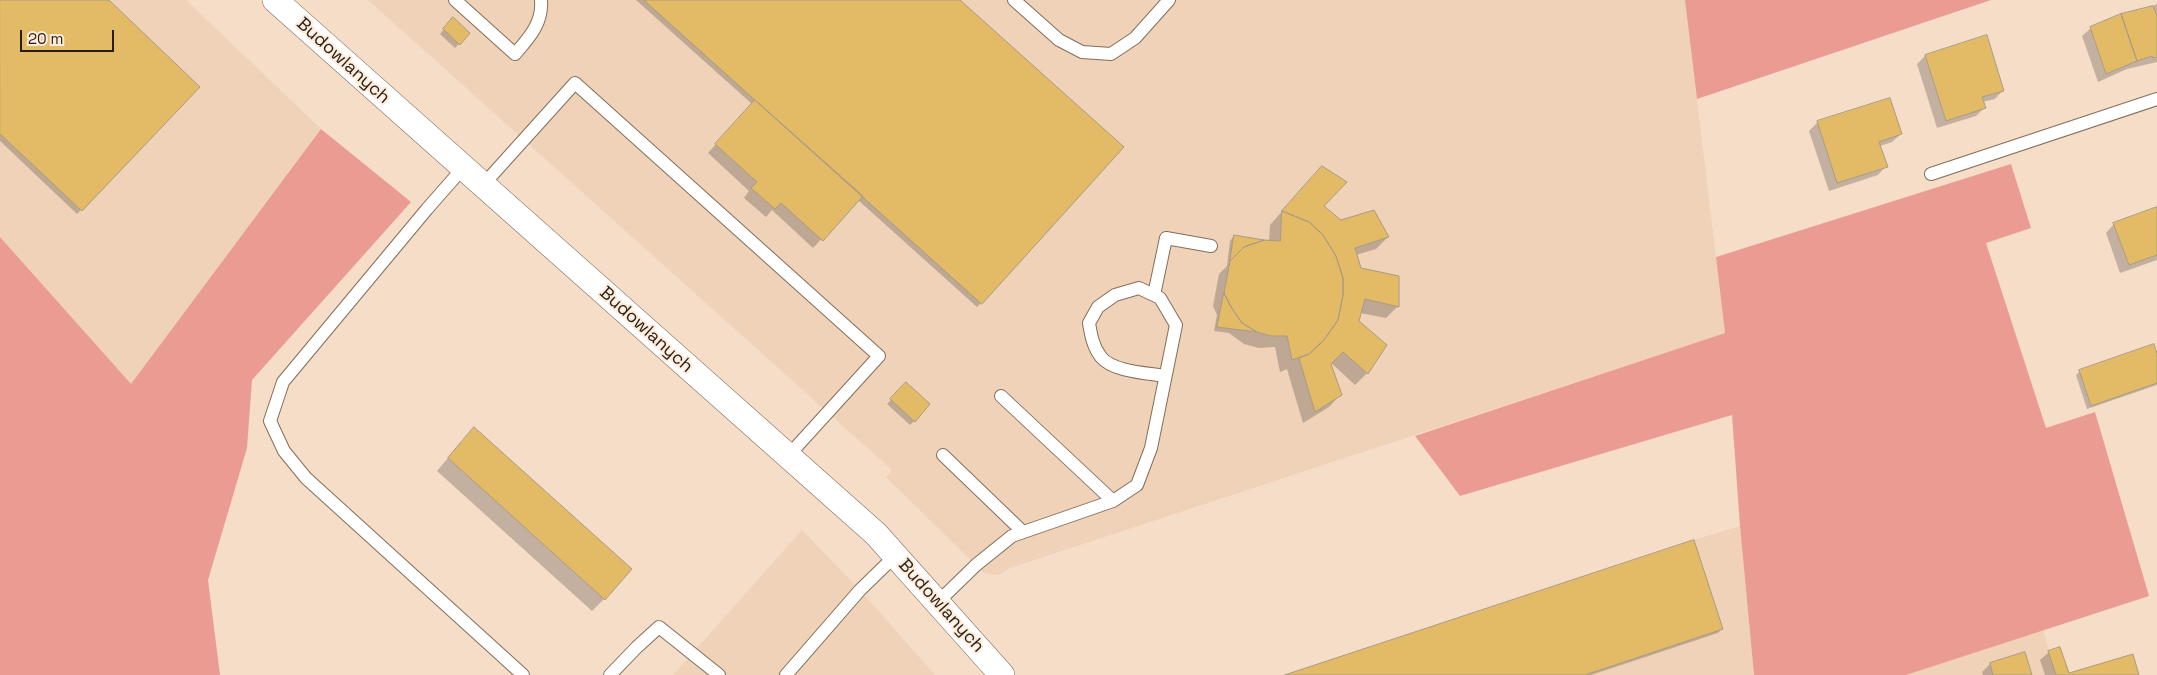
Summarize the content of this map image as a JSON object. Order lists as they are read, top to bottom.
{
  "streets": {
    "street": ["Budowlanych"]
  },
  "scale_bar": "20 m"
}
